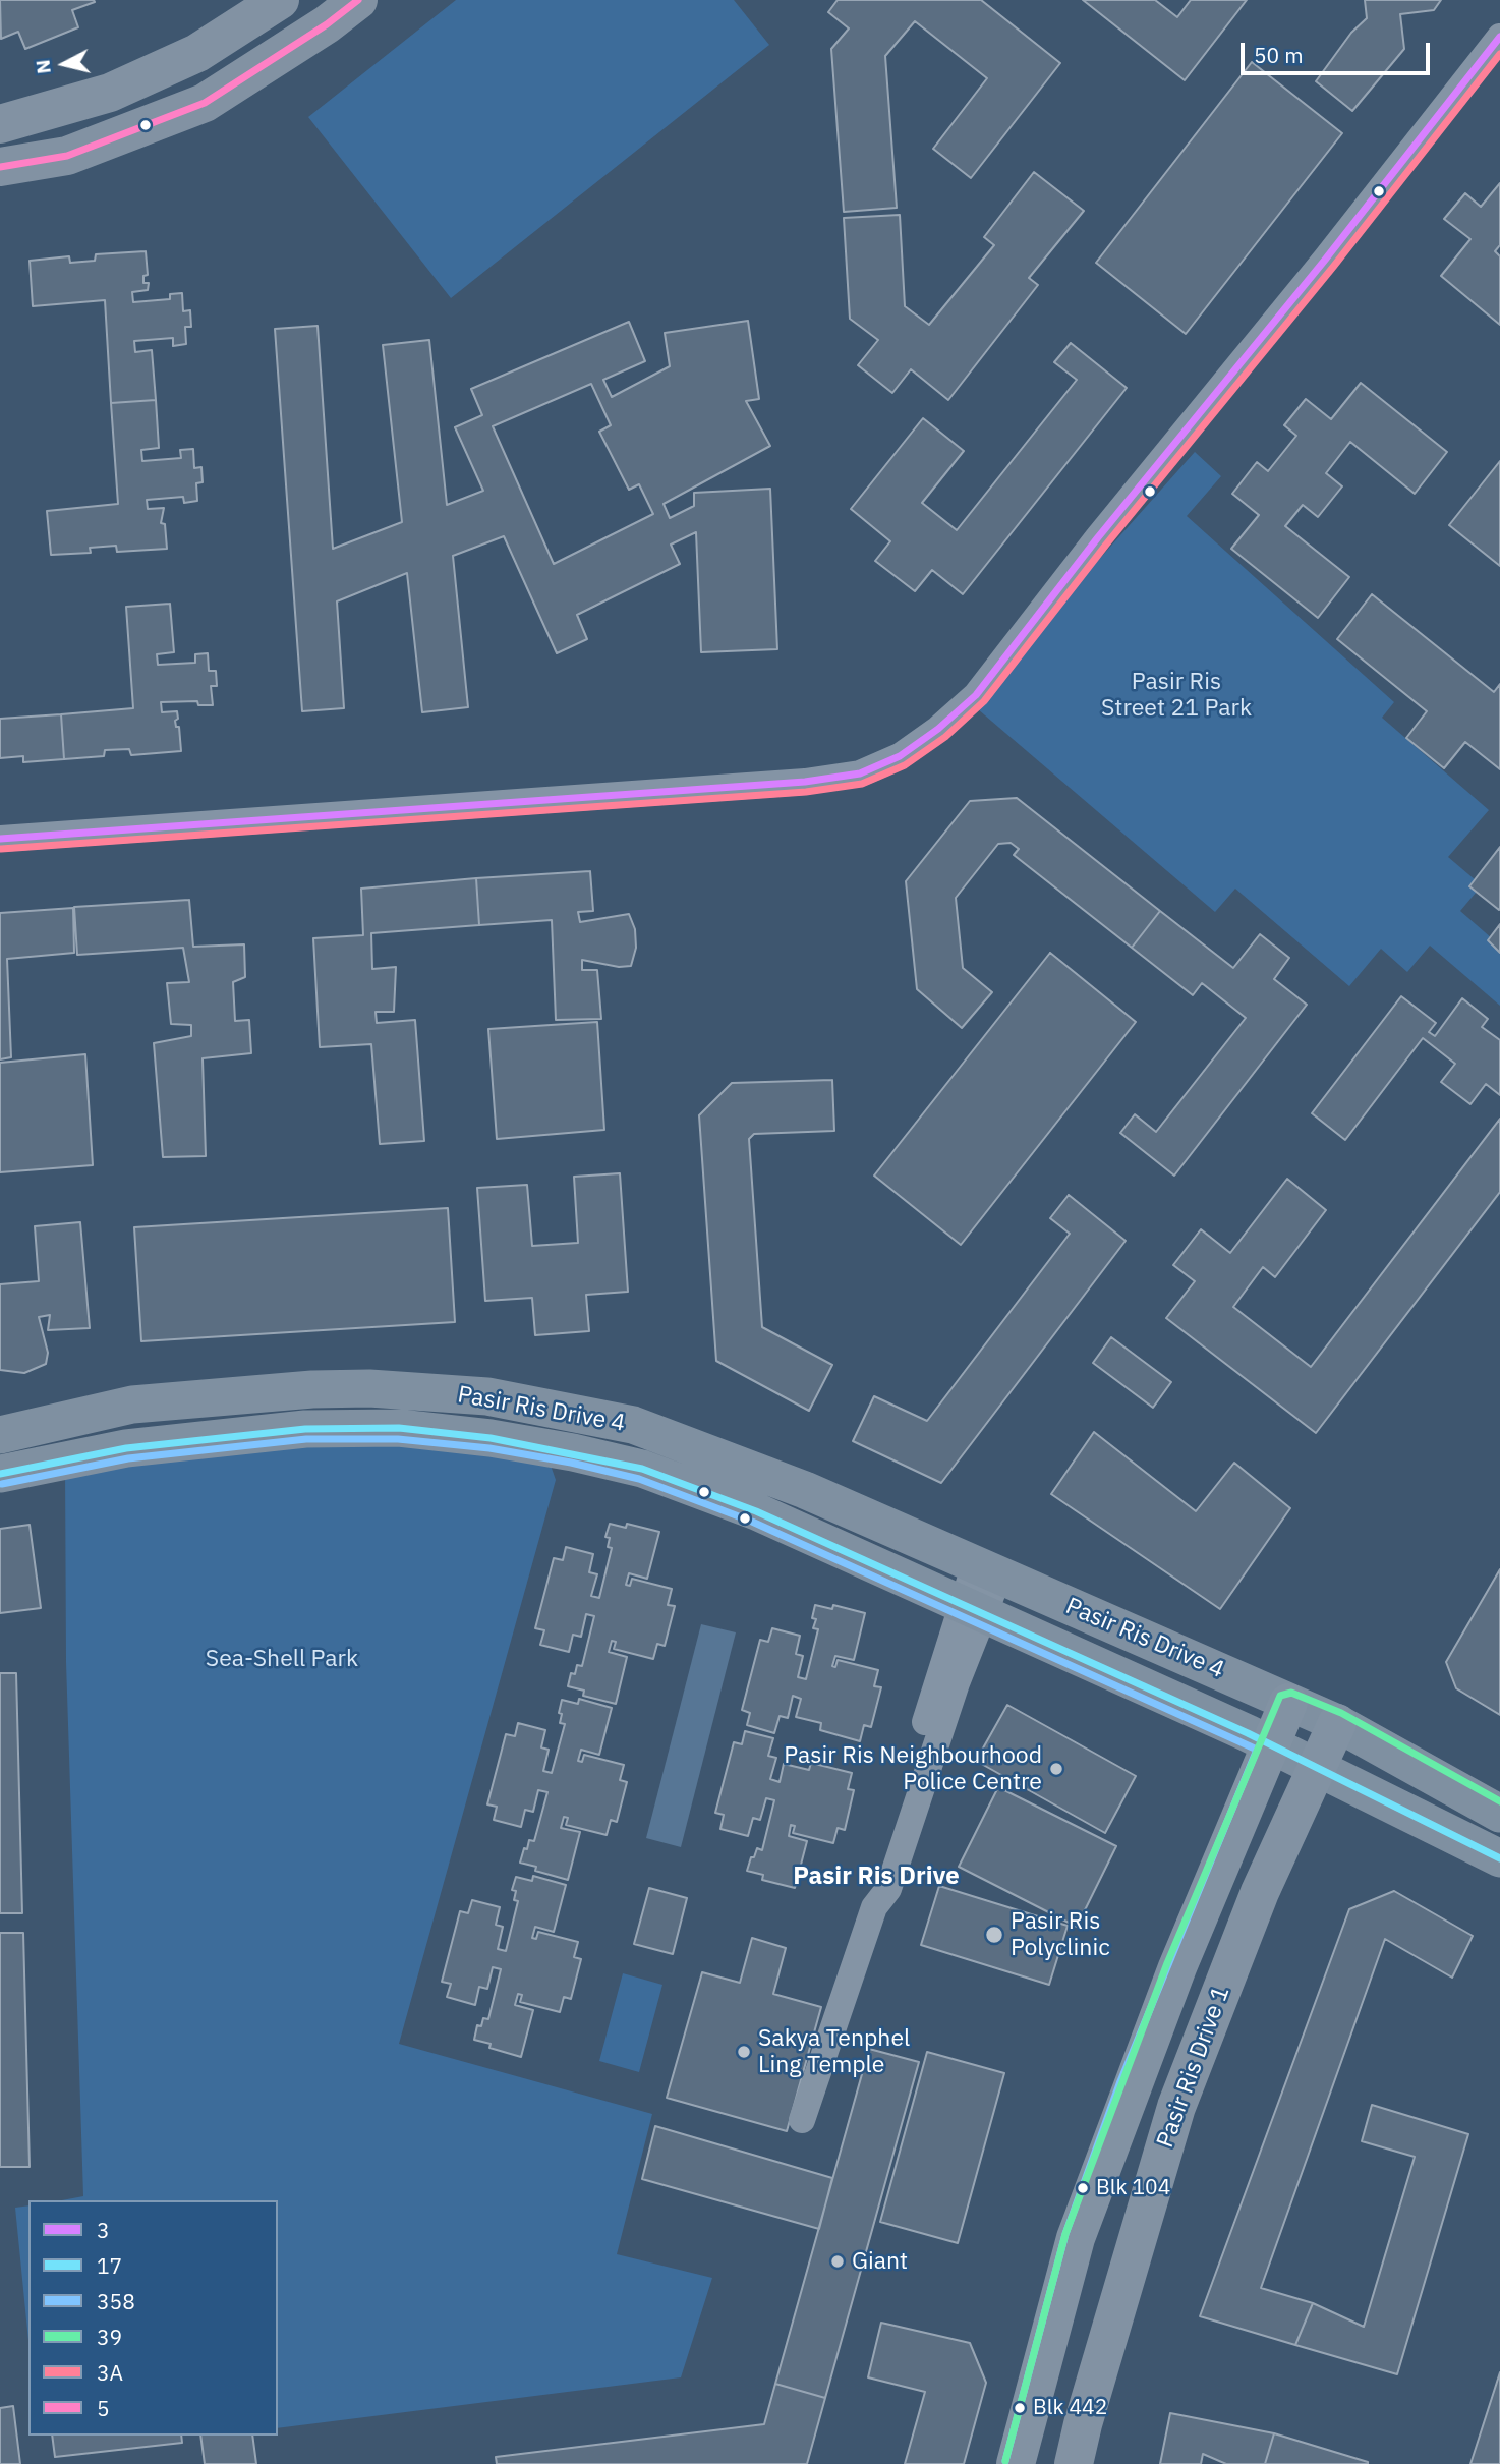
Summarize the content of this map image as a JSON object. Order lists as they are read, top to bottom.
{
  "streets": {
    "main road": ["Pasir Ris Drive 1"],
    "street": ["Pasir Ris Drive 4"]
  },
  "crossings": [
    ["Pasir Ris Drive 4", "Pasir Ris Drive 1"]
  ],
  "districts": ["Pasir Ris Drive"],
  "parks": ["Pasir Ris Street 21 Park", "Sea-Shell Park"],
  "places": [
    "Pasir Ris Neighbourhood Police Centre",
    "Pasir Ris Polyclinic",
    "Sakya Tenphel Ling Temple",
    "Blk 104",
    "Giant",
    "Blk 442"
  ],
  "lines": [
    "transit line 5",
    "transit line 3",
    "transit line 3A",
    "transit line 17",
    "transit line 358",
    "transit line 39"
  ],
  "legend": [
    "3",
    "17",
    "358",
    "39",
    "3A",
    "5"
  ],
  "scale_bar": "50 m",
  "north": "left"
}
